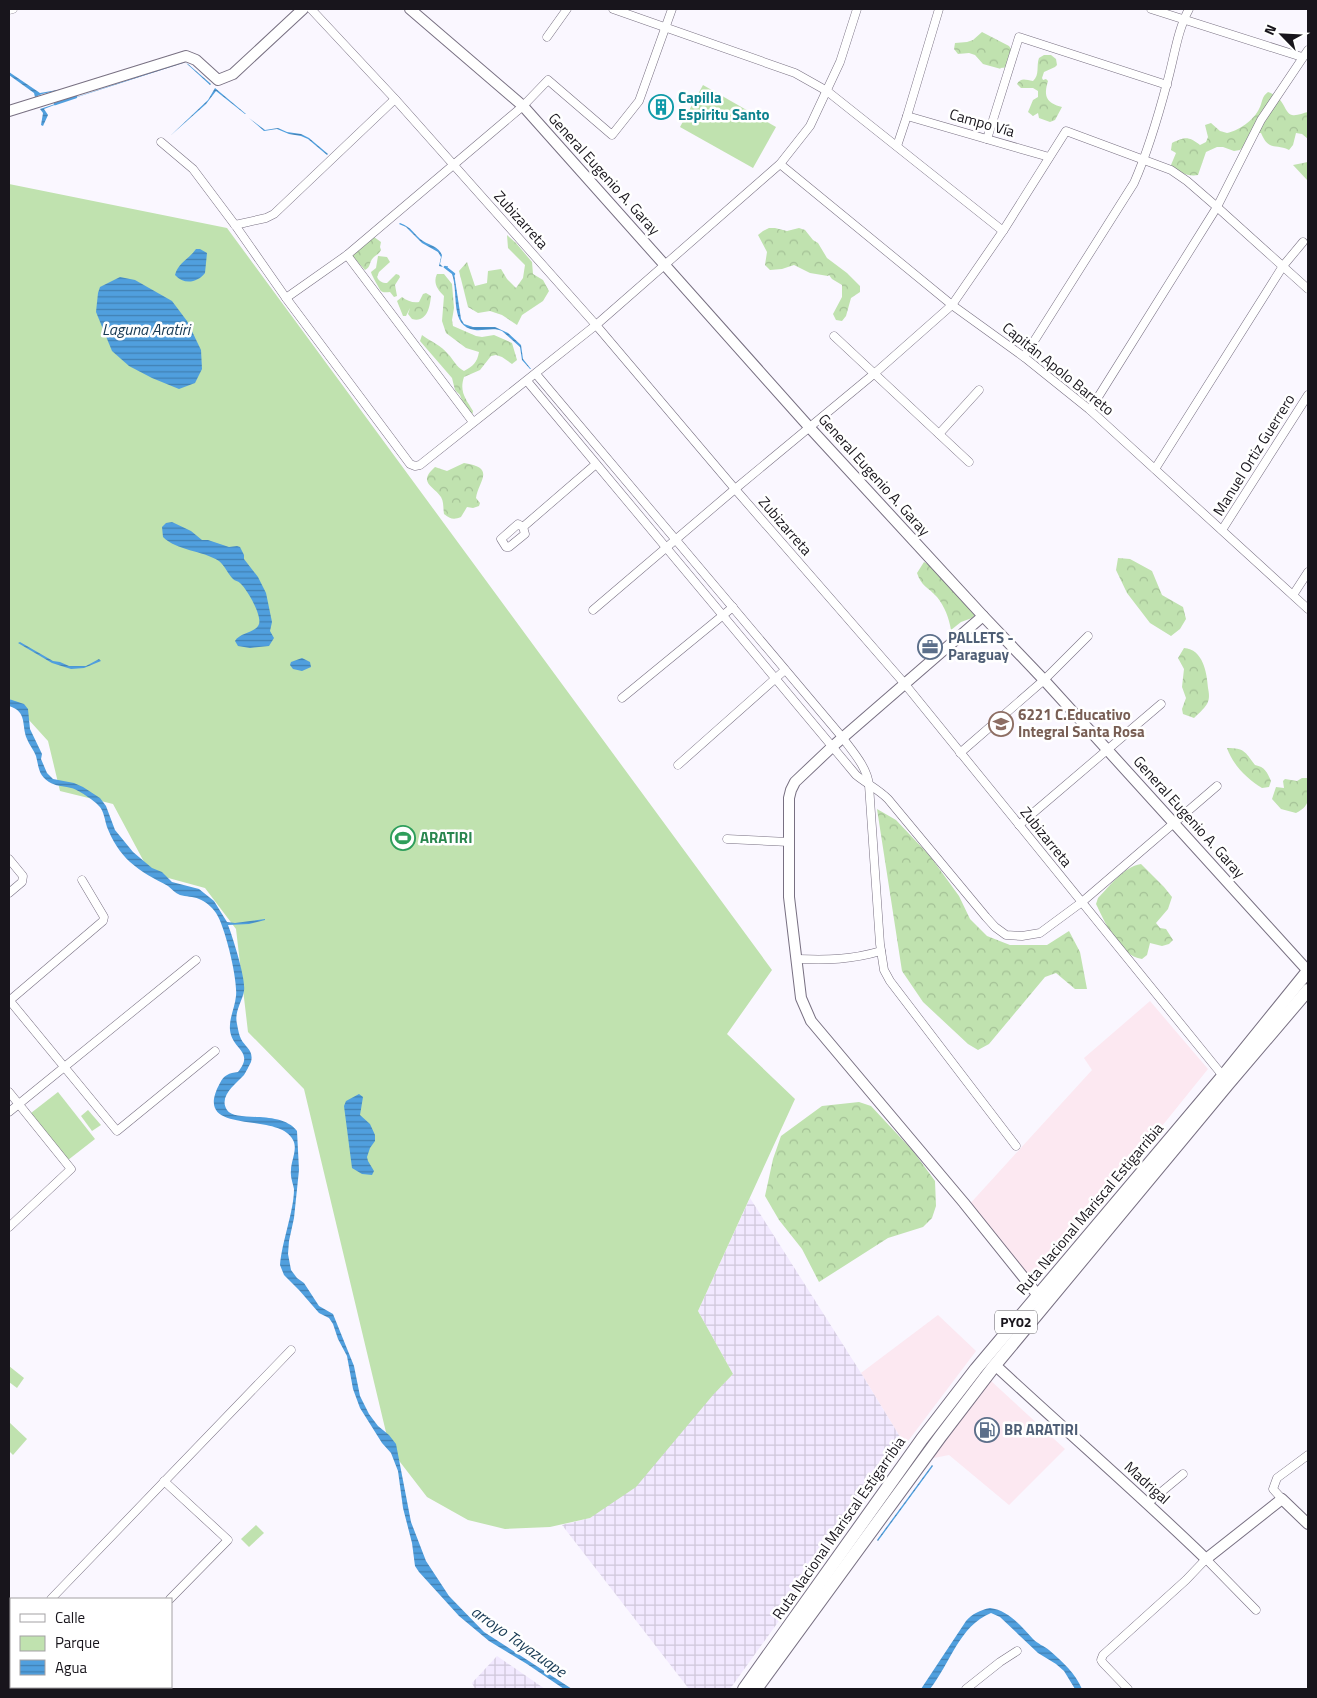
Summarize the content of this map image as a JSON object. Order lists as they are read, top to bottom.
{
  "streets": {
    "highway": ["Ruta Nacional Mariscal Estigarribia", "PY02"],
    "street": [
      "Campo Vía",
      "General Eugenio A. Garay",
      "Zubizarreta",
      "Capitán Apolo Barreto",
      "Manuel Ortiz Guerrero",
      "Madrigal"
    ]
  },
  "crossings": [
    ["General Eugenio A. Garay", "Ruta Nacional Mariscal Estigarribia"],
    ["Zubizarreta", "Ruta Nacional Mariscal Estigarribia"],
    ["Capitán Apolo Barreto", "Manuel Ortiz Guerrero"],
    ["Ruta Nacional Mariscal Estigarribia", "Madrigal"]
  ],
  "water": ["Laguna Aratiri", "arroyo Tayazuape"],
  "places": {
    "building": ["Capilla Espiritu Santo"],
    "office": ["PALLETS - Paraguay"],
    "school or university": ["6221 C.Educativo Integral Santa Rosa"],
    "sports": ["ARATIRI"],
    "fuel station": ["BR ARATIRI"]
  },
  "legend": ["Calle", "Parque", "Agua"],
  "north": "top left"
}
